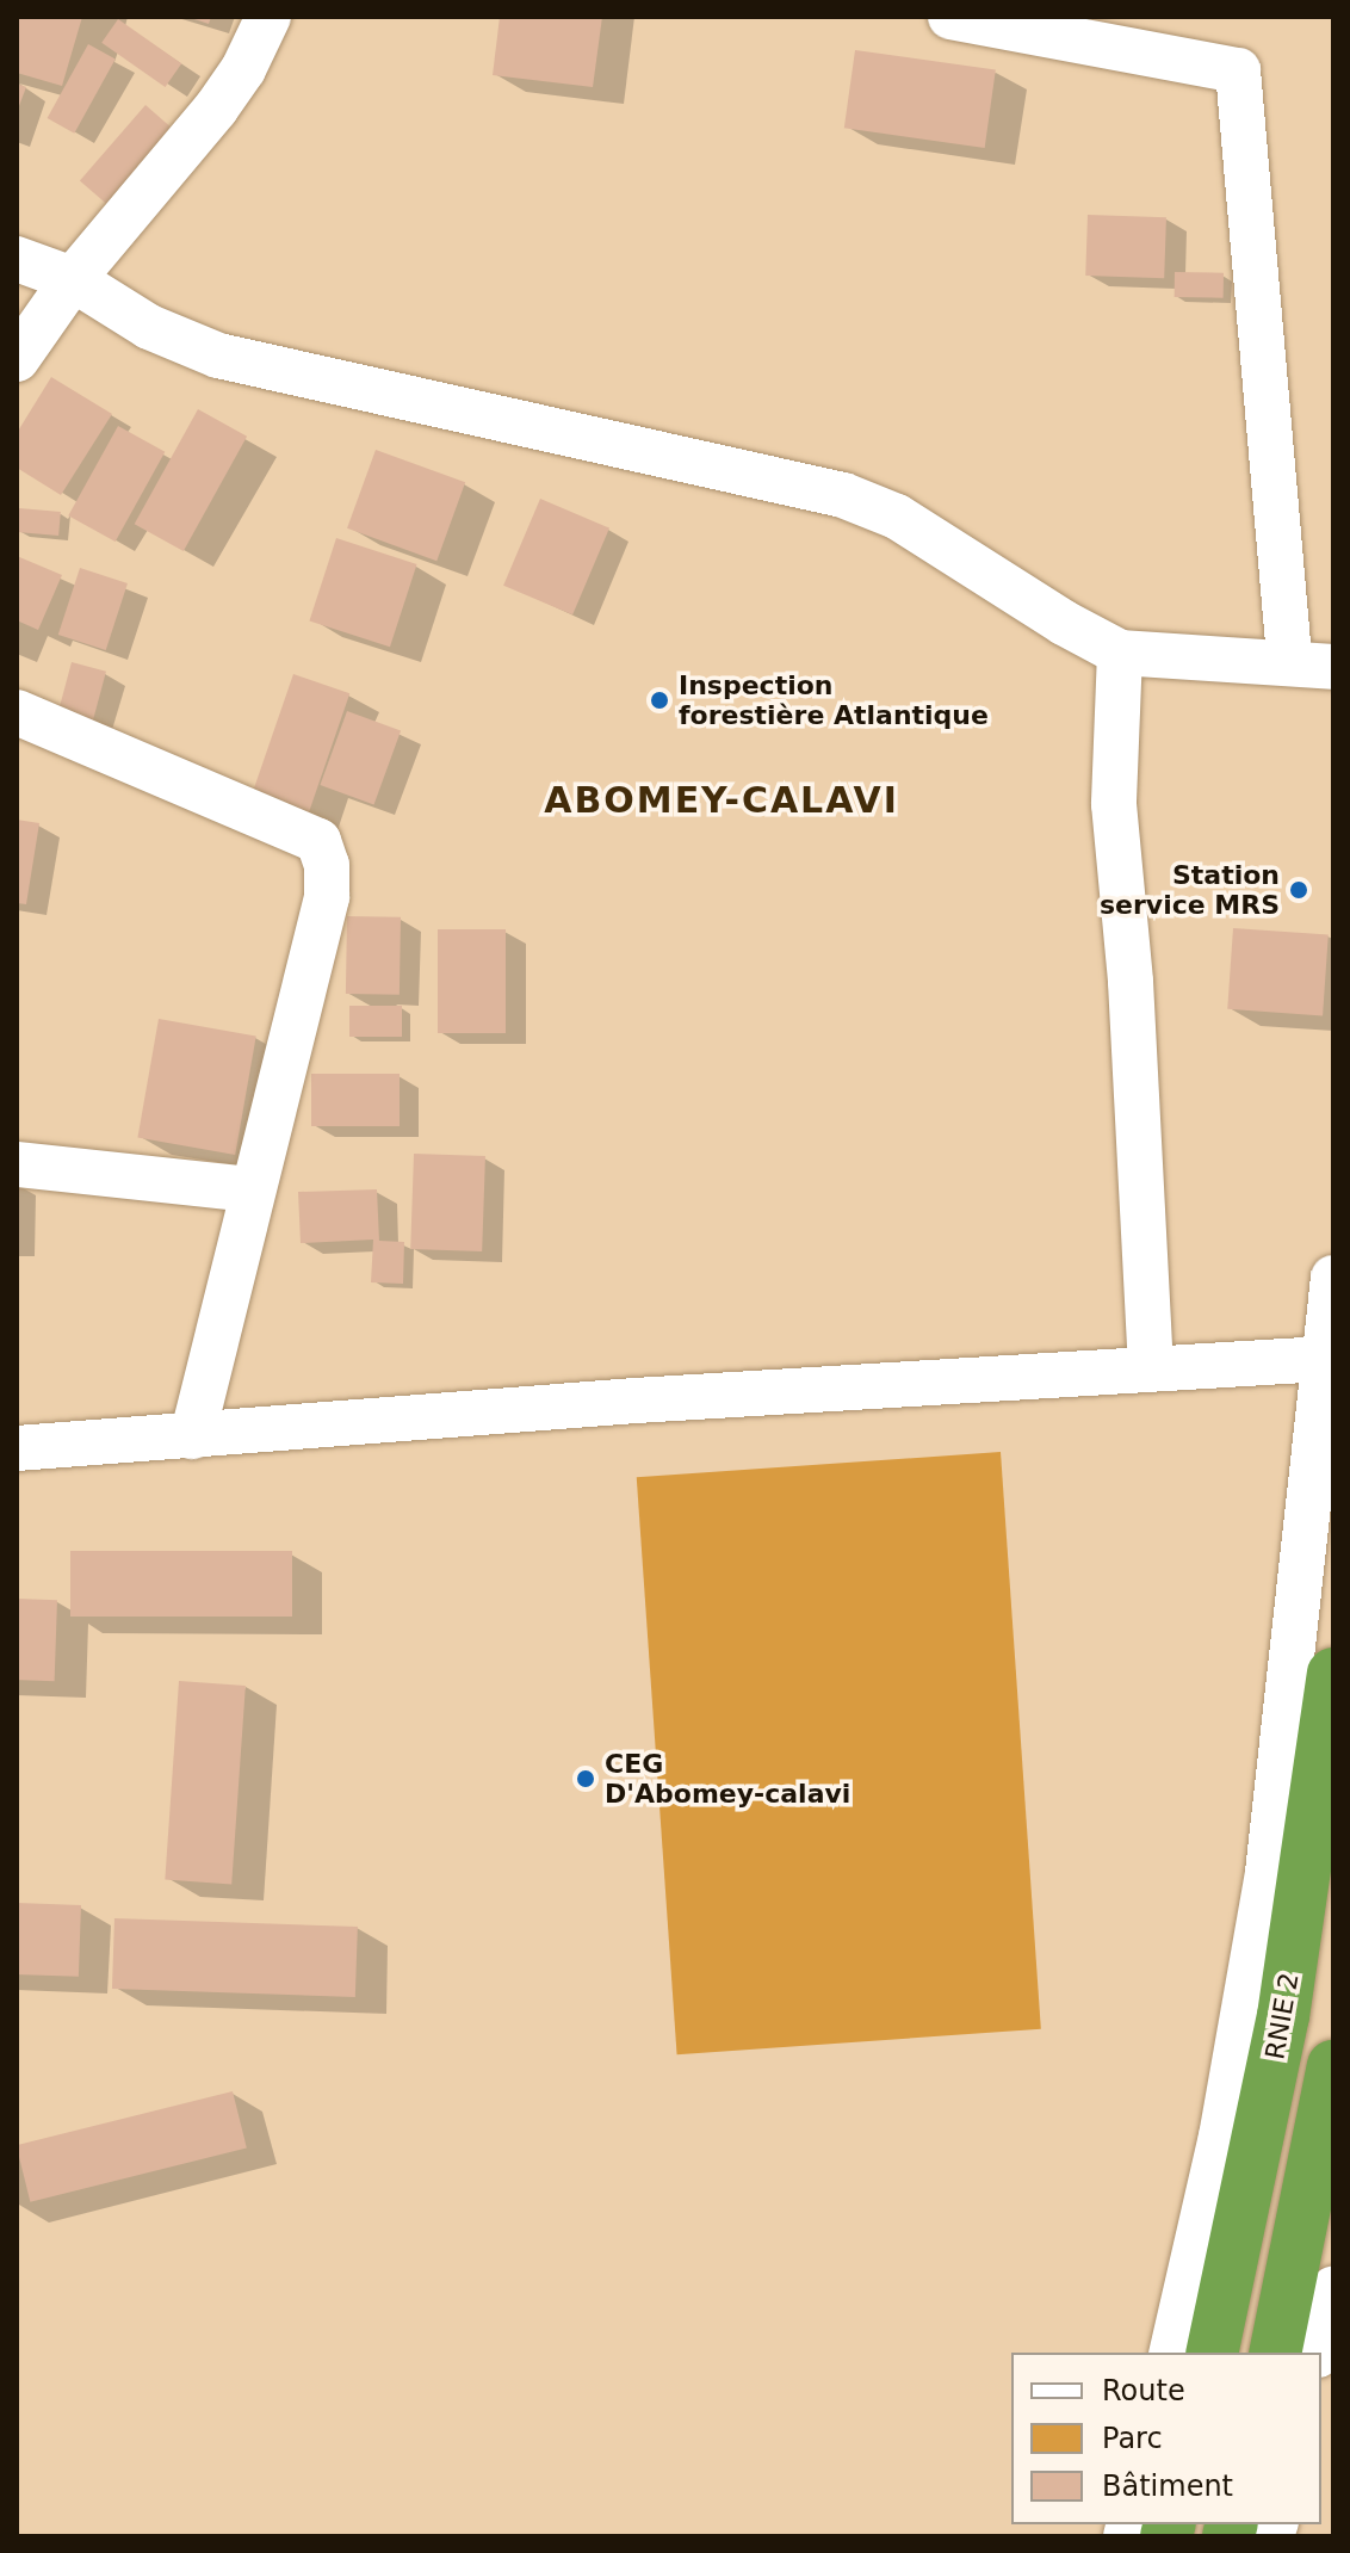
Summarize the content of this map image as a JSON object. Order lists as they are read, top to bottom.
{
  "streets": {
    "highway": ["RNIE 2"]
  },
  "districts": ["ABOMEY-CALAVI"],
  "places": ["Inspection forestière Atlantique", "Station service MRS", "CEG D'Abomey-calavi"],
  "legend": ["Route", "Parc", "Bâtiment"]
}
